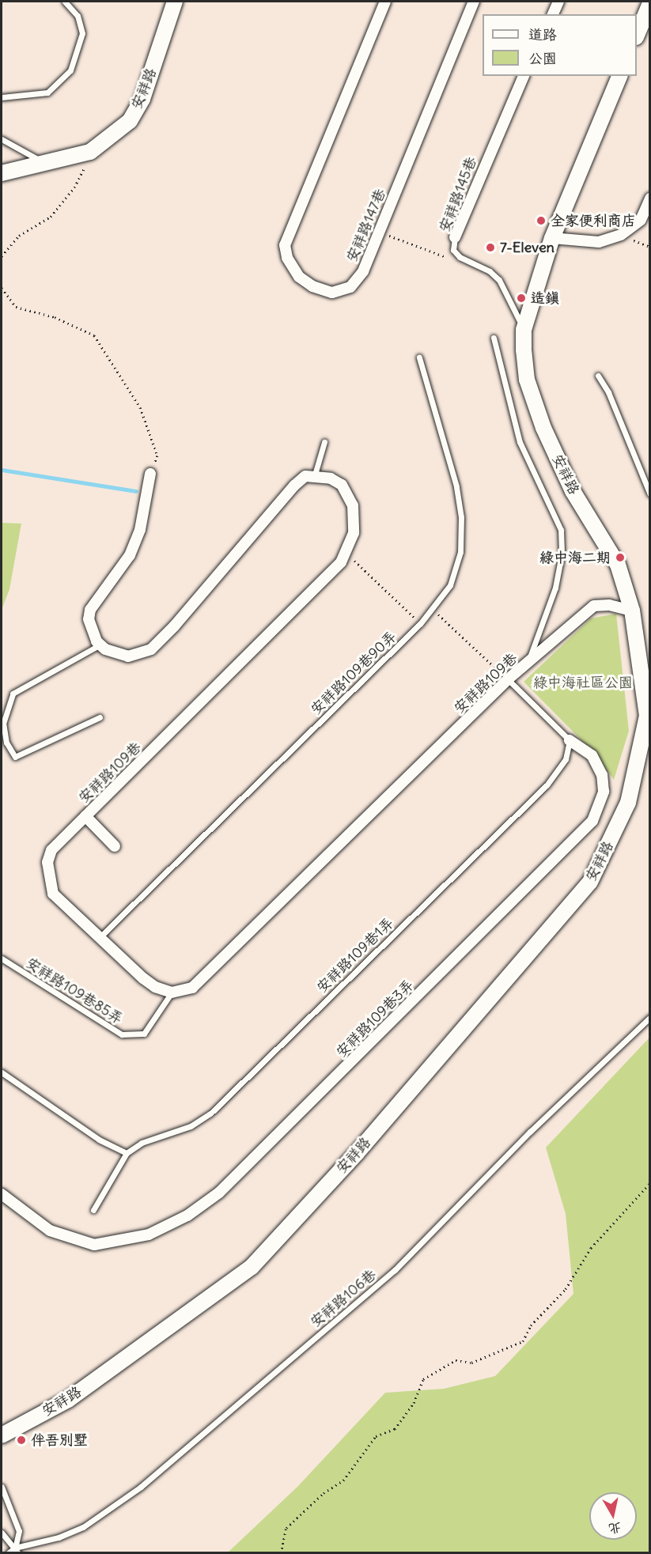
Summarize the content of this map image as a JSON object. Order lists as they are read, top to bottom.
{
  "streets": {
    "street": [
      "安祥路",
      "安祥路145巷",
      "安祥路147巷",
      "安祥路109巷",
      "安祥路109巷3弄"
    ],
    "lane": [
      "安祥路109巷90弄",
      "安祥路109巷1弄",
      "安祥路109巷85弄",
      "安祥路106巷"
    ]
  },
  "crossings": [
    ["安祥路", "安祥路145巷"],
    ["安祥路", "安祥路109巷"],
    ["安祥路109巷90弄", "安祥路109巷"],
    ["安祥路109巷", "安祥路109巷85弄"],
    ["安祥路109巷", "安祥路109巷3弄"],
    ["安祥路109巷1弄", "安祥路109巷3弄"]
  ],
  "parks": ["綠中海社區公園"],
  "places": [
    "全家便利商店",
    "7-Eleven",
    "造鎮",
    "綠中海二期",
    "伴吾別墅"
  ],
  "legend": ["道路", "公園"],
  "north": "bottom"
}
